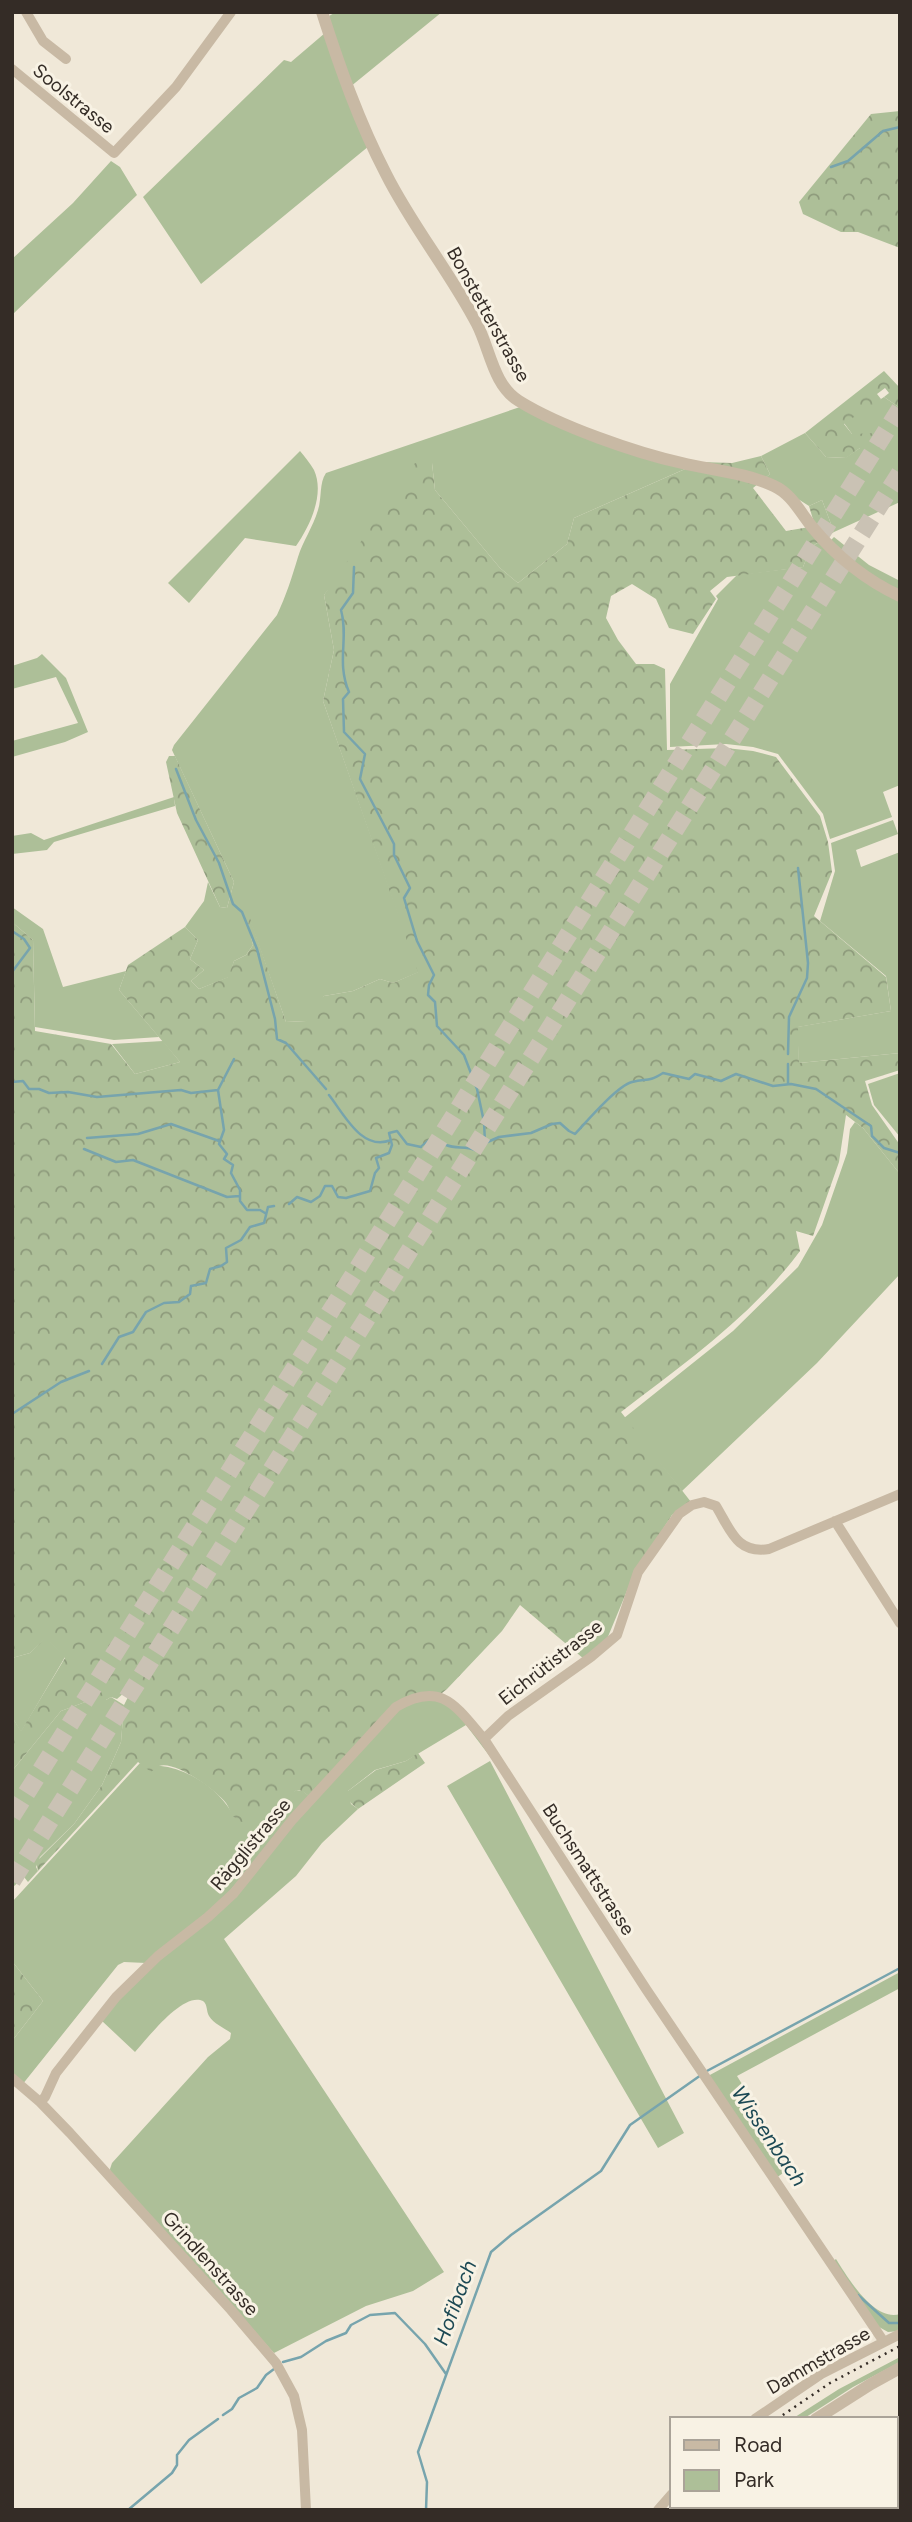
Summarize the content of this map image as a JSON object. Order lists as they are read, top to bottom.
{
  "streets": {
    "street": [
      "Soolstrasse",
      "Bonstetterstrasse",
      "Eichrütistrasse",
      "Rägglistrasse",
      "Buchsmattstrasse",
      "Grindlenstrasse",
      "Dammstrasse"
    ]
  },
  "crossings": [
    ["Eichrütistrasse", "Buchsmattstrasse"],
    ["Rägglistrasse", "Buchsmattstrasse"],
    ["Rägglistrasse", "Grindlenstrasse"],
    ["Buchsmattstrasse", "Dammstrasse"]
  ],
  "water": ["Wissenbach", "Hofibach"],
  "legend": ["Road", "Park"]
}
